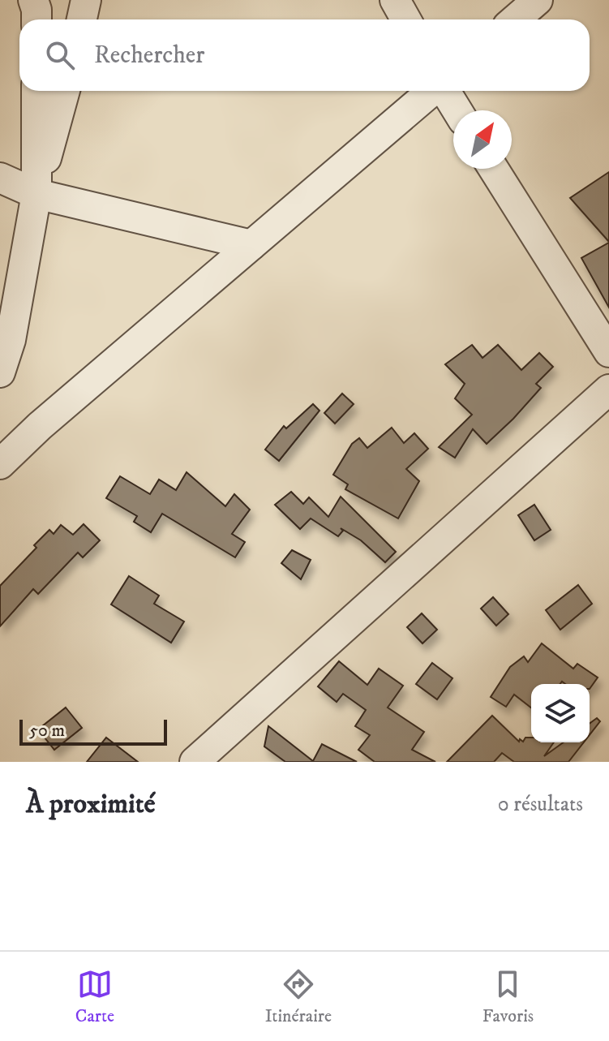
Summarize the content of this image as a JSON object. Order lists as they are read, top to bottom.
{
  "scale_bar": "50 m",
  "north": "top right",
  "page": {
    "search": "Rechercher",
    "scale": "50 m",
    "heading": ["À proximité", "0 résultats"],
    "nav": ["Carte", "Itinéraire", "Favoris"]
  }
}
